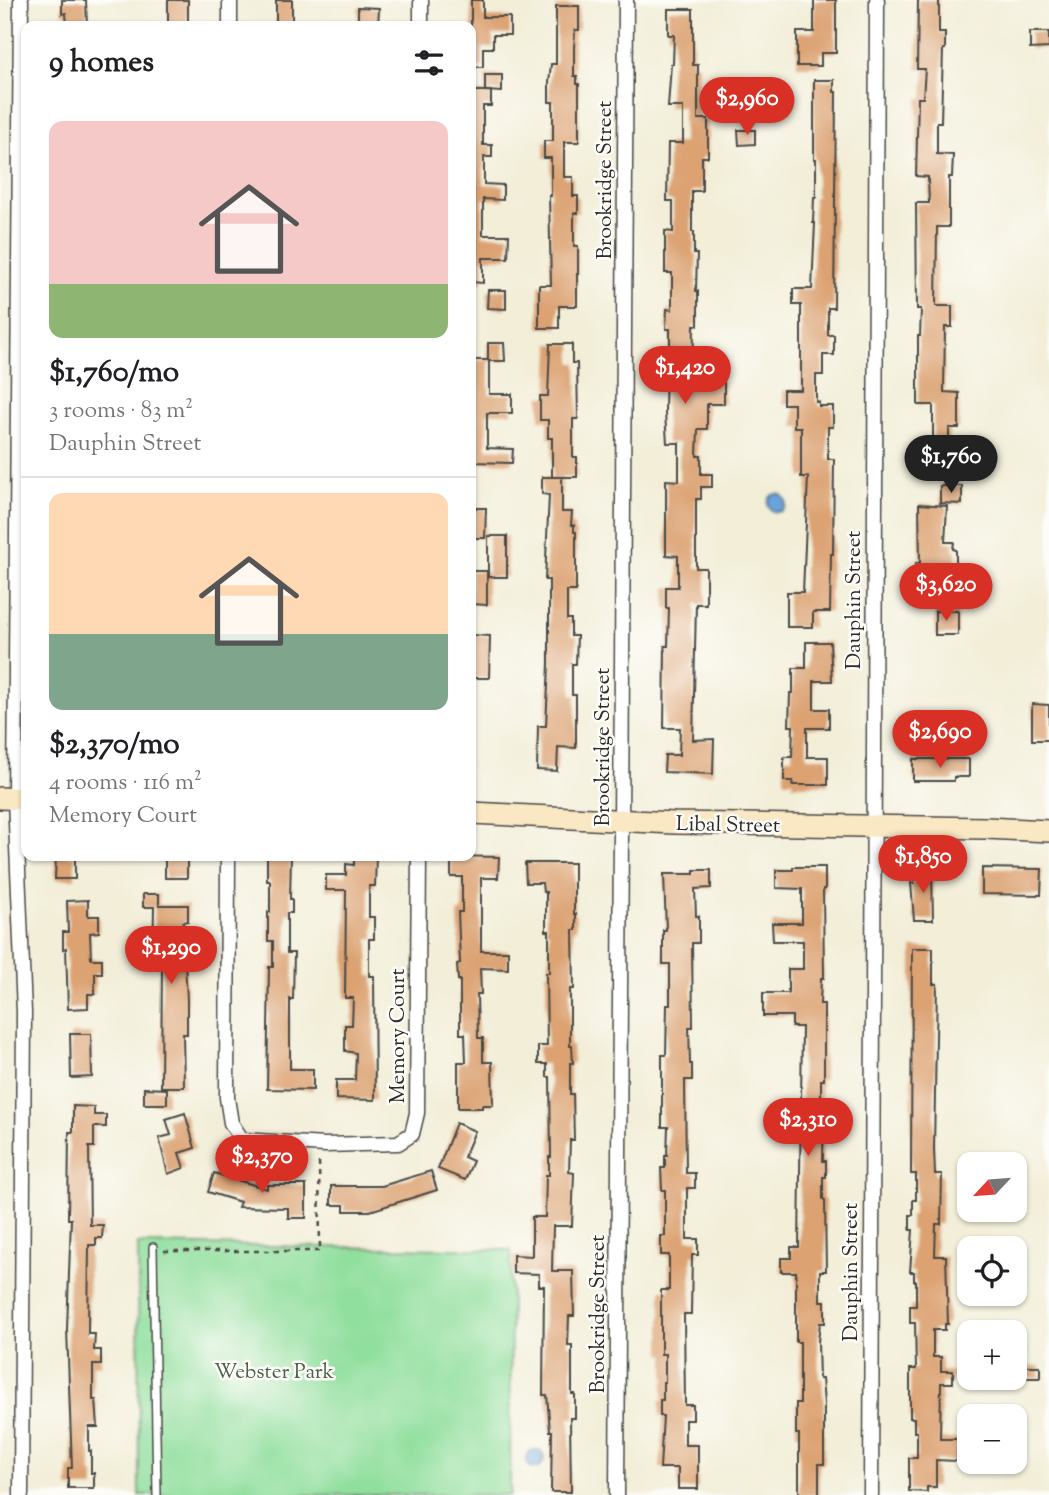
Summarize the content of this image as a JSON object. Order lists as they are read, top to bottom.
{
  "streets": {
    "street": [
      "Brookridge Street",
      "Dauphin Street",
      "Libal Street",
      "Memory Court"
    ]
  },
  "crossings": [
    ["Brookridge Street", "Libal Street"],
    ["Dauphin Street", "Libal Street"]
  ],
  "parks": ["Webster Park"],
  "north": "bottom left",
  "page": {
    "heading": "9 homes",
    "price": [
      "$2,960",
      "$1,420",
      "$1,760",
      "$3,620",
      "$2,690",
      "$1,850",
      "$1,290",
      "$2,310",
      "$2,370"
    ],
    "list": [
      {
        "name": "$1,760/mo",
        "note": "3 rooms · 83 m² · Dauphin Street"
      },
      {
        "name": "$2,370/mo",
        "note": "4 rooms · 116 m² · Memory Court"
      }
    ],
    "map_buttons": ["+", "−"]
  }
}
